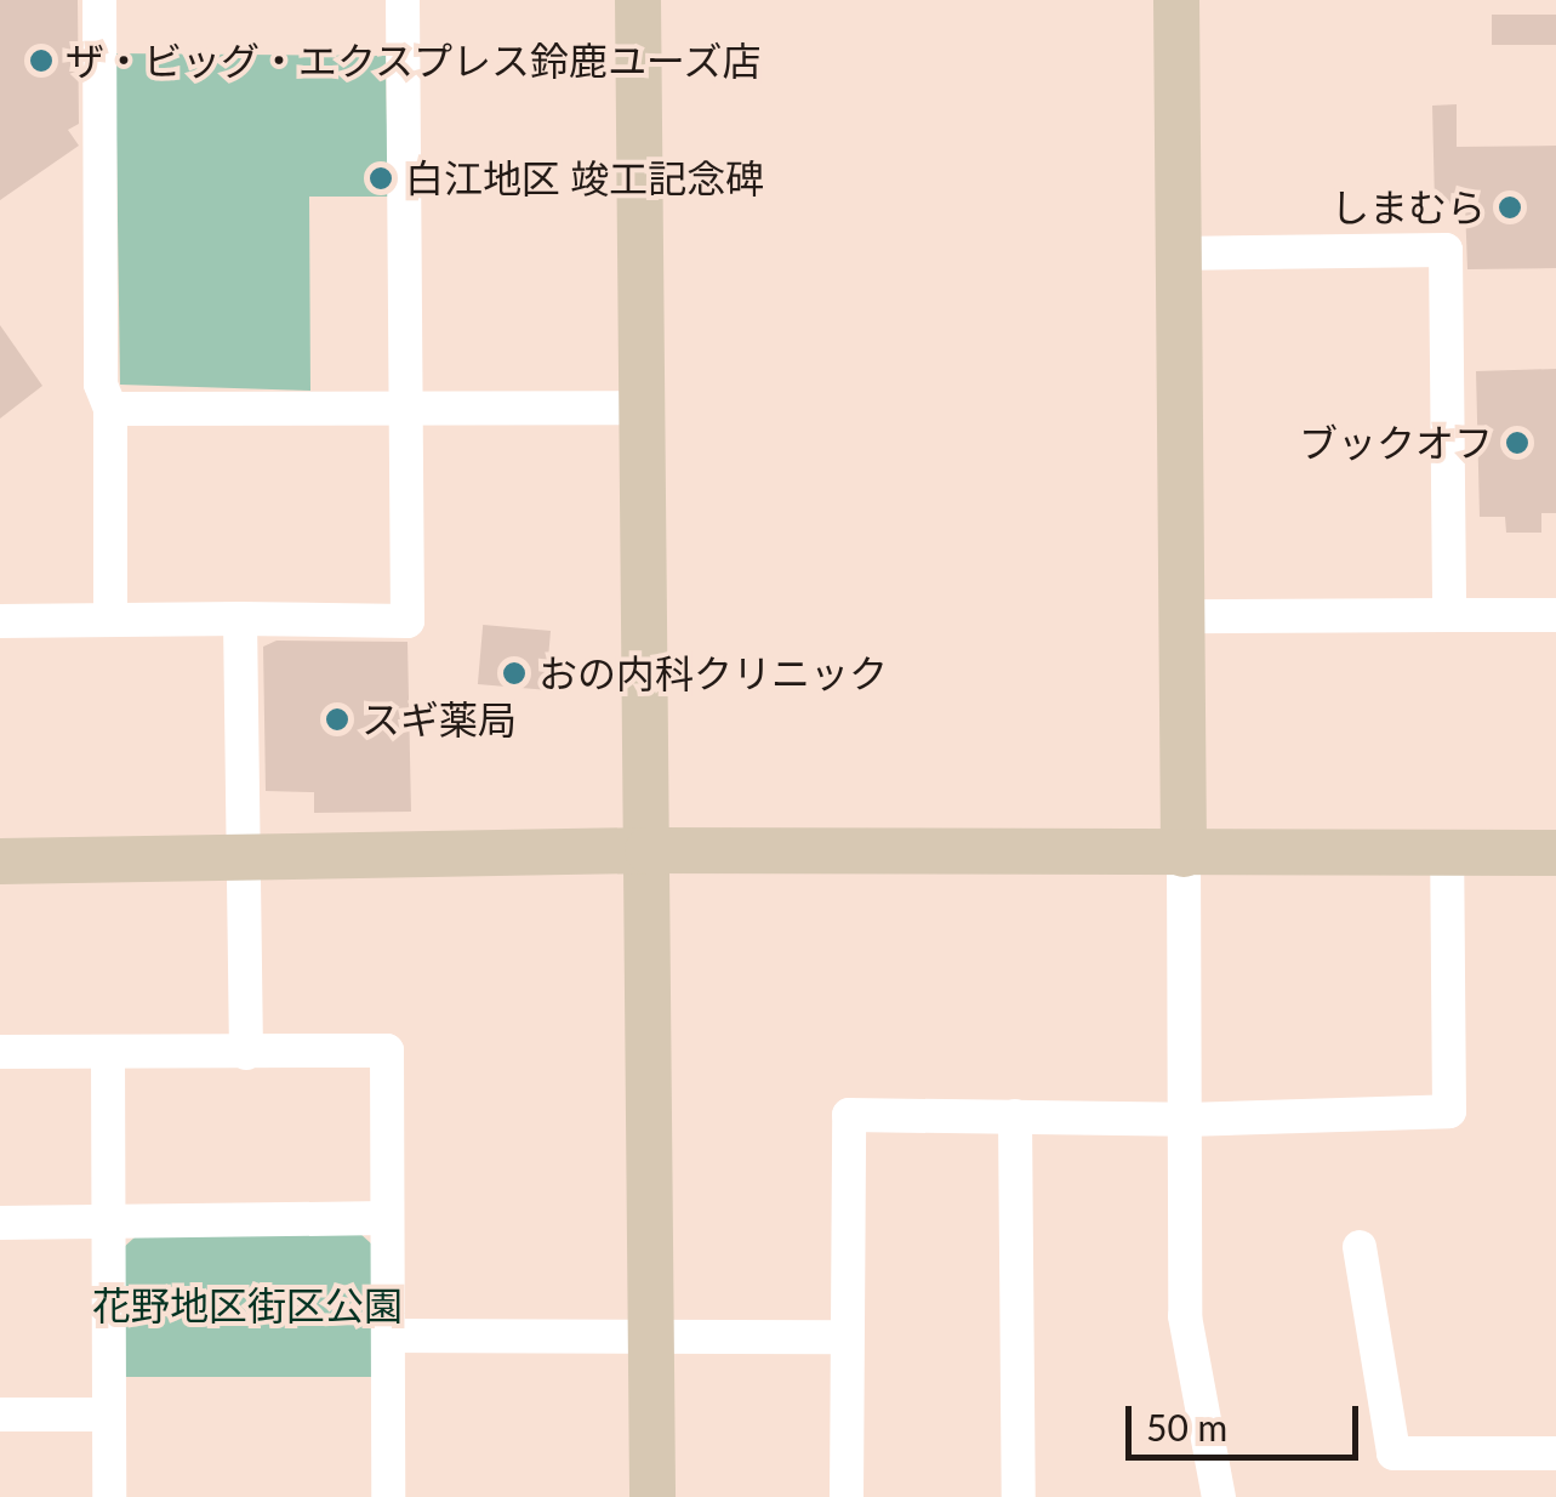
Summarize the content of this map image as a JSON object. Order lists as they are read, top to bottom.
{
  "parks": ["花野地区街区公園"],
  "places": [
    "ザ・ビッグ・エクスプレス鈴鹿ユーズ店",
    "白江地区 竣工記念碑",
    "しまむら",
    "ブックオフ",
    "おの内科クリニック",
    "スギ薬局"
  ],
  "scale_bar": "50 m"
}
